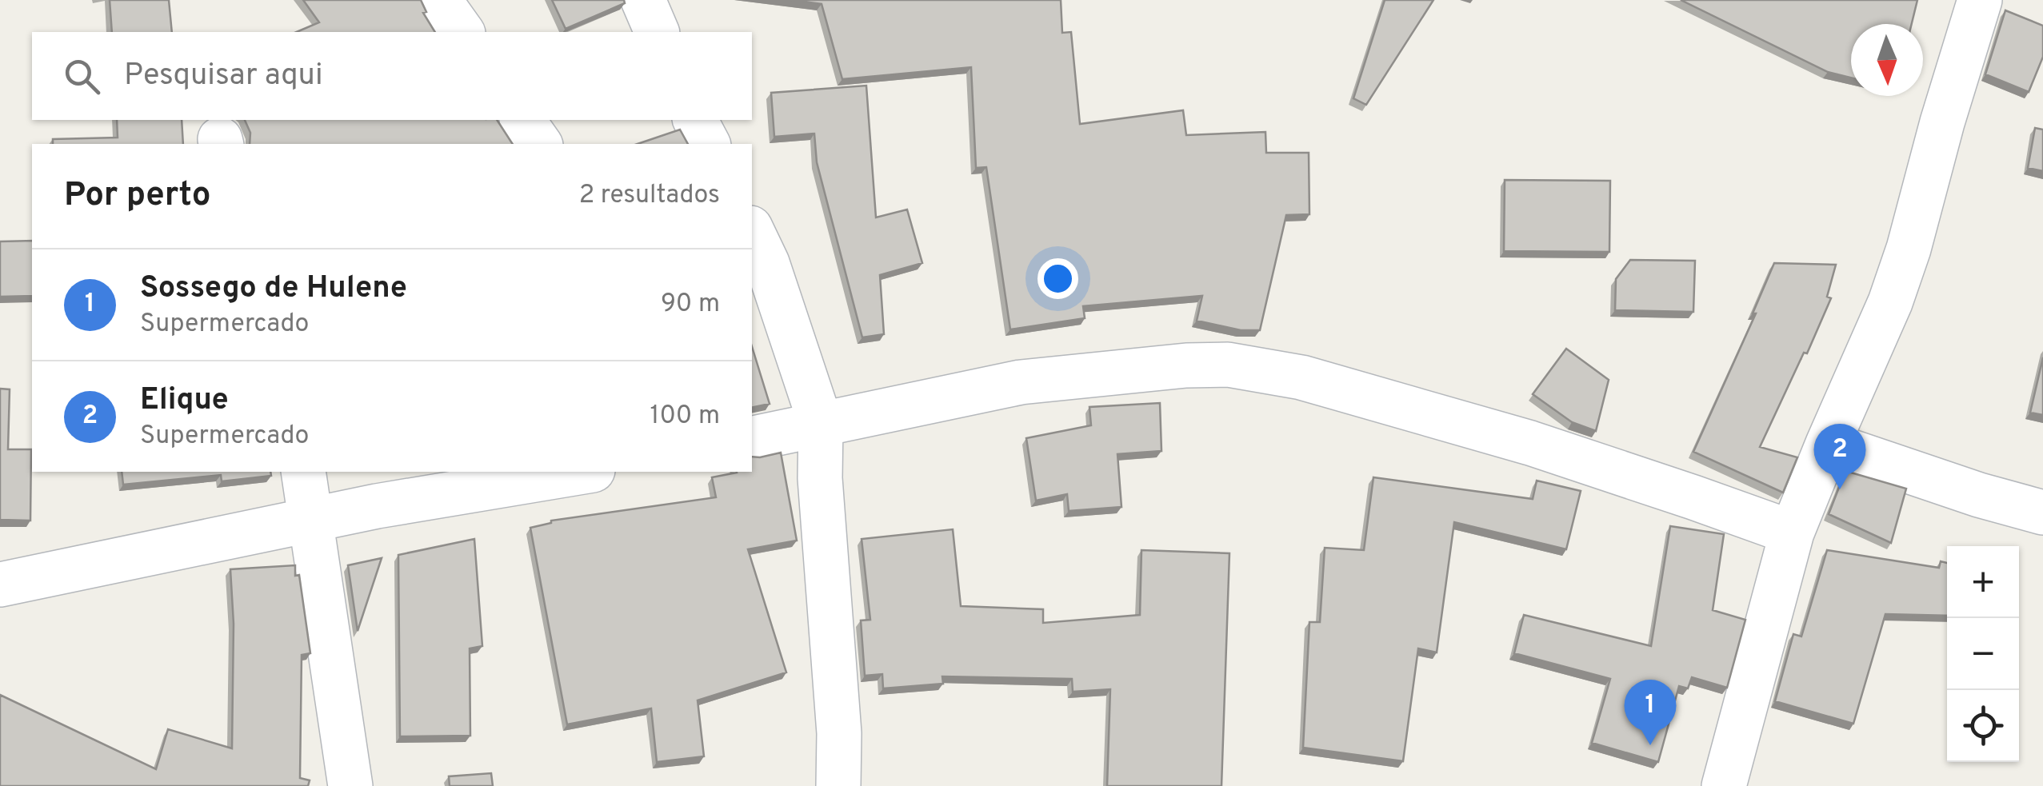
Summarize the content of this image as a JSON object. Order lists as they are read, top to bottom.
{
  "north": "bottom",
  "page": {
    "search": "Pesquisar aqui",
    "heading": ["Por perto", "2 resultados"],
    "list": [
      {
        "mark": "1",
        "name": "Sossego de Hulene",
        "note": "Supermercado",
        "value": "90 m"
      },
      {
        "mark": "2",
        "name": "Elique",
        "note": "Supermercado",
        "value": "100 m"
      }
    ],
    "pins": ["2", "1"],
    "map_buttons": ["+", "−"]
  }
}
